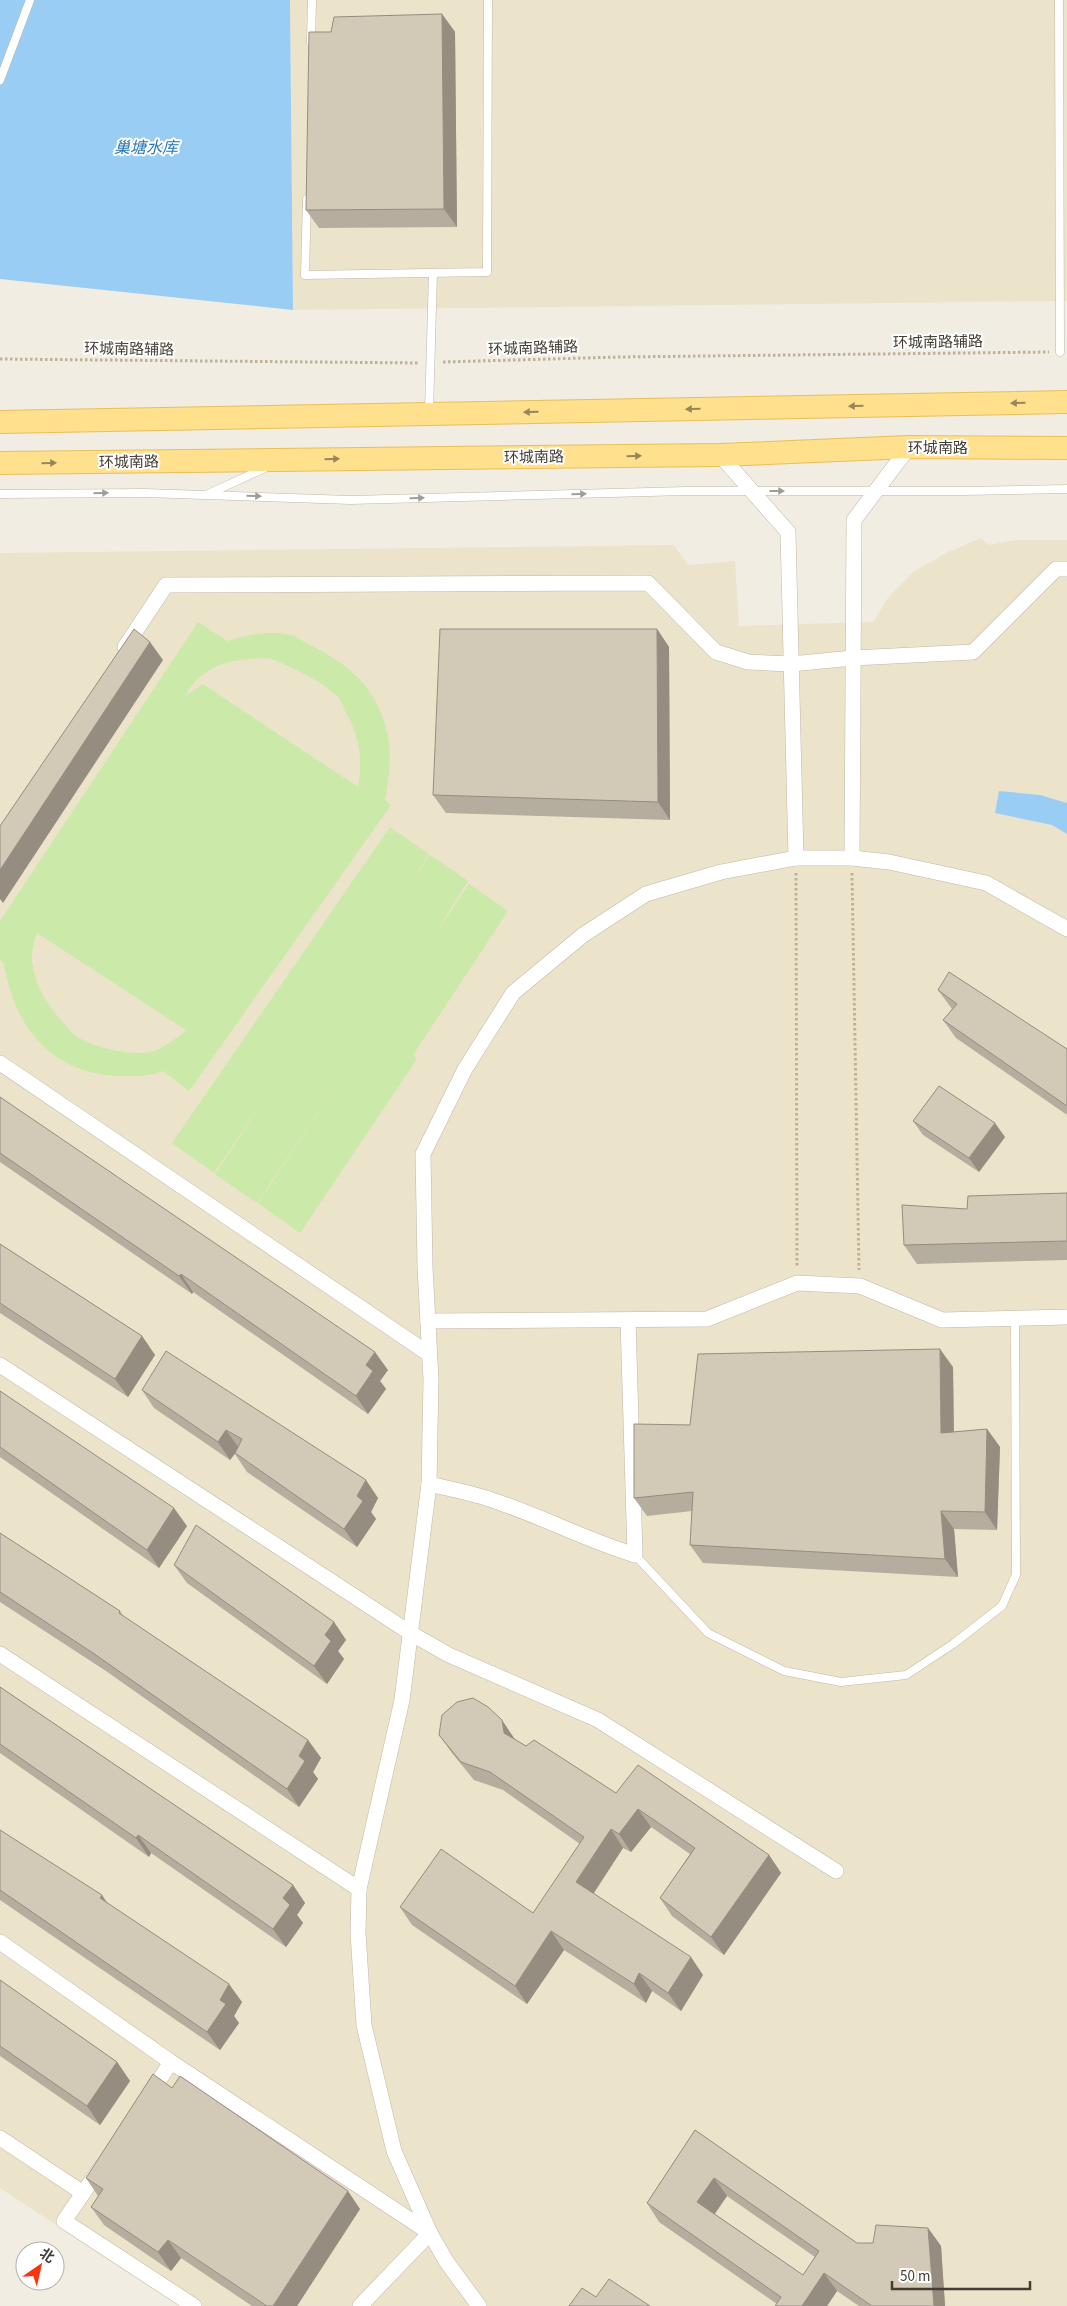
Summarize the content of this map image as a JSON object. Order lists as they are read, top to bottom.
{
  "streets": {
    "main road": ["环城南路"],
    "path": ["环城南路辅路"]
  },
  "water": ["巢塘水库"],
  "scale_bar": "50 m",
  "north": "top right"
}
